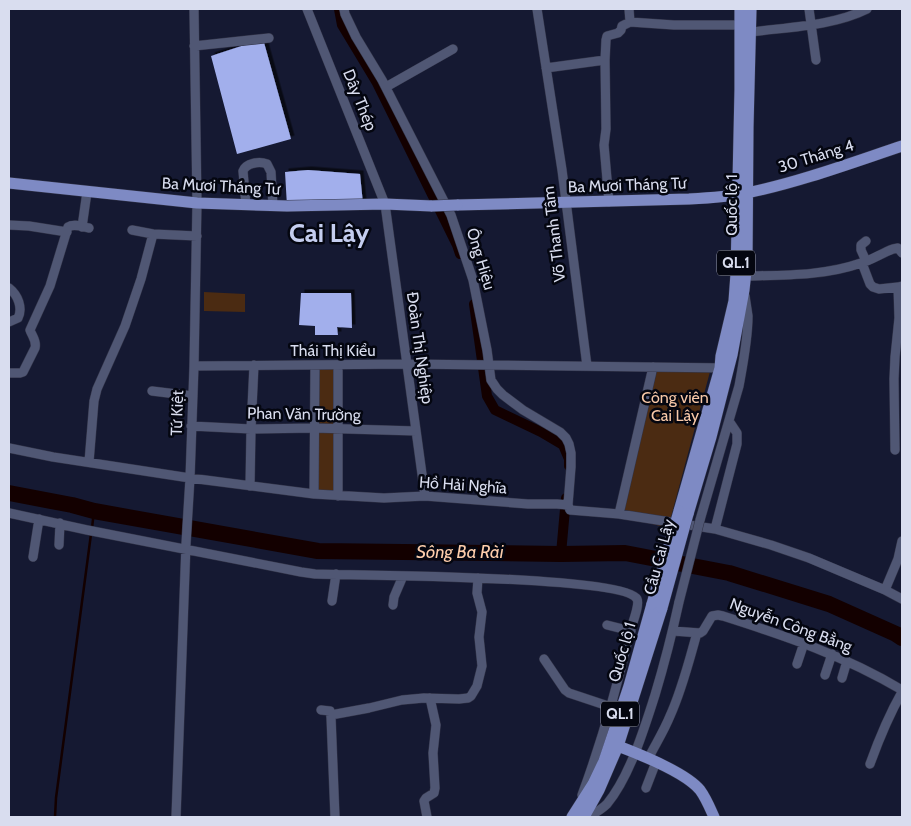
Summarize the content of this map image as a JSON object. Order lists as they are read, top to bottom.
{
  "streets": {
    "main road": [
      "30 Tháng 4",
      "Ba Mươi Tháng Tư",
      "Quốc lộ 1",
      "QL.1",
      "Cầu Cai Lậy"
    ],
    "street": [
      "Dây Thép",
      "Võ Thanh Tâm",
      "Ông Hiệu",
      "Đoàn Thị Nghiệp",
      "Thái Thị Kiểu",
      "Tứ Kiệt",
      "Phan Văn Trường",
      "Hồ Hải Nghĩa",
      "Nguyễn Công Bằng"
    ]
  },
  "crossings": [
    ["Dây Thép", "Ba Mươi Tháng Tư"],
    ["Dây Thép", "Đoàn Thị Nghiệp"],
    ["30 Tháng 4", "Ba Mươi Tháng Tư"],
    ["30 Tháng 4", "Quốc lộ 1"],
    ["Ba Mươi Tháng Tư", "Quốc lộ 1"],
    ["Ba Mươi Tháng Tư", "Võ Thanh Tâm"],
    ["Ba Mươi Tháng Tư", "Đoàn Thị Nghiệp"],
    ["Ba Mươi Tháng Tư", "Tứ Kiệt"],
    ["Quốc lộ 1", "Cầu Cai Lậy"],
    ["Ông Hiệu", "Thái Thị Kiểu"],
    ["Ông Hiệu", "Hồ Hải Nghĩa"],
    ["Đoàn Thị Nghiệp", "Thái Thị Kiểu"],
    ["Đoàn Thị Nghiệp", "Phan Văn Trường"],
    ["Đoàn Thị Nghiệp", "Hồ Hải Nghĩa"],
    ["Thái Thị Kiểu", "Tứ Kiệt"],
    ["Tứ Kiệt", "Phan Văn Trường"],
    ["Tứ Kiệt", "Hồ Hải Nghĩa"]
  ],
  "districts": ["Cai Lậy"],
  "water": ["Sông Ba Rài"],
  "parks": ["Công viên Cai Lậy"]
}
